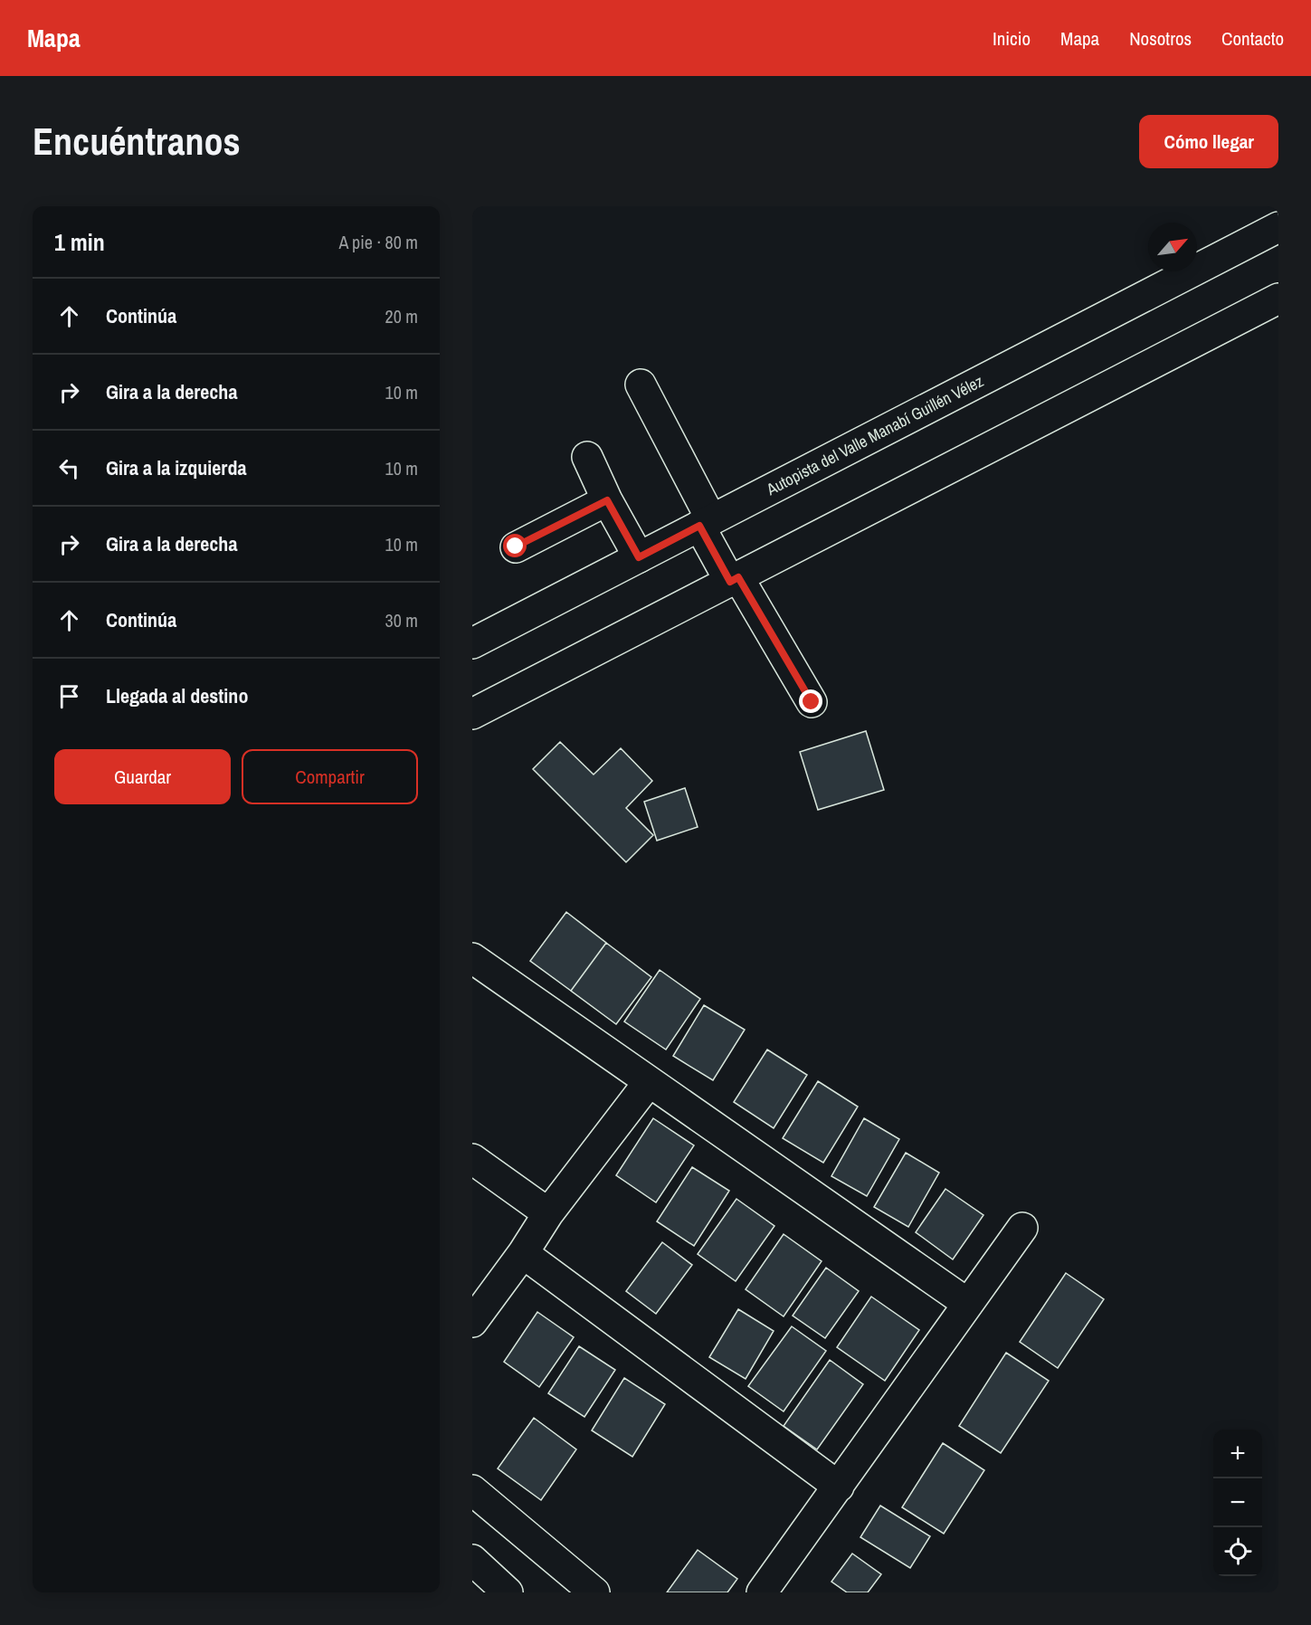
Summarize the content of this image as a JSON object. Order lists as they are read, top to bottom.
{
  "streets": {
    "street": ["Autopista del Valle Manabí Guillén Vélez"]
  },
  "north": "top right",
  "page": {
    "header": "Mapa",
    "nav": [
      "Inicio",
      "Mapa",
      "Nosotros",
      "Contacto"
    ],
    "buttons": [
      "Cómo llegar",
      ["Guardar", "Compartir"]
    ],
    "title": "Encuéntranos",
    "heading": ["1 min", "A pie · 80 m"],
    "list": [
      ["Continúa", "20 m"],
      ["Gira a la derecha", "10 m"],
      ["Gira a la izquierda", "10 m"],
      ["Gira a la derecha", "10 m"],
      ["Continúa", "30 m"],
      "Llegada al destino"
    ],
    "map_buttons": ["+", "−"]
  }
}
